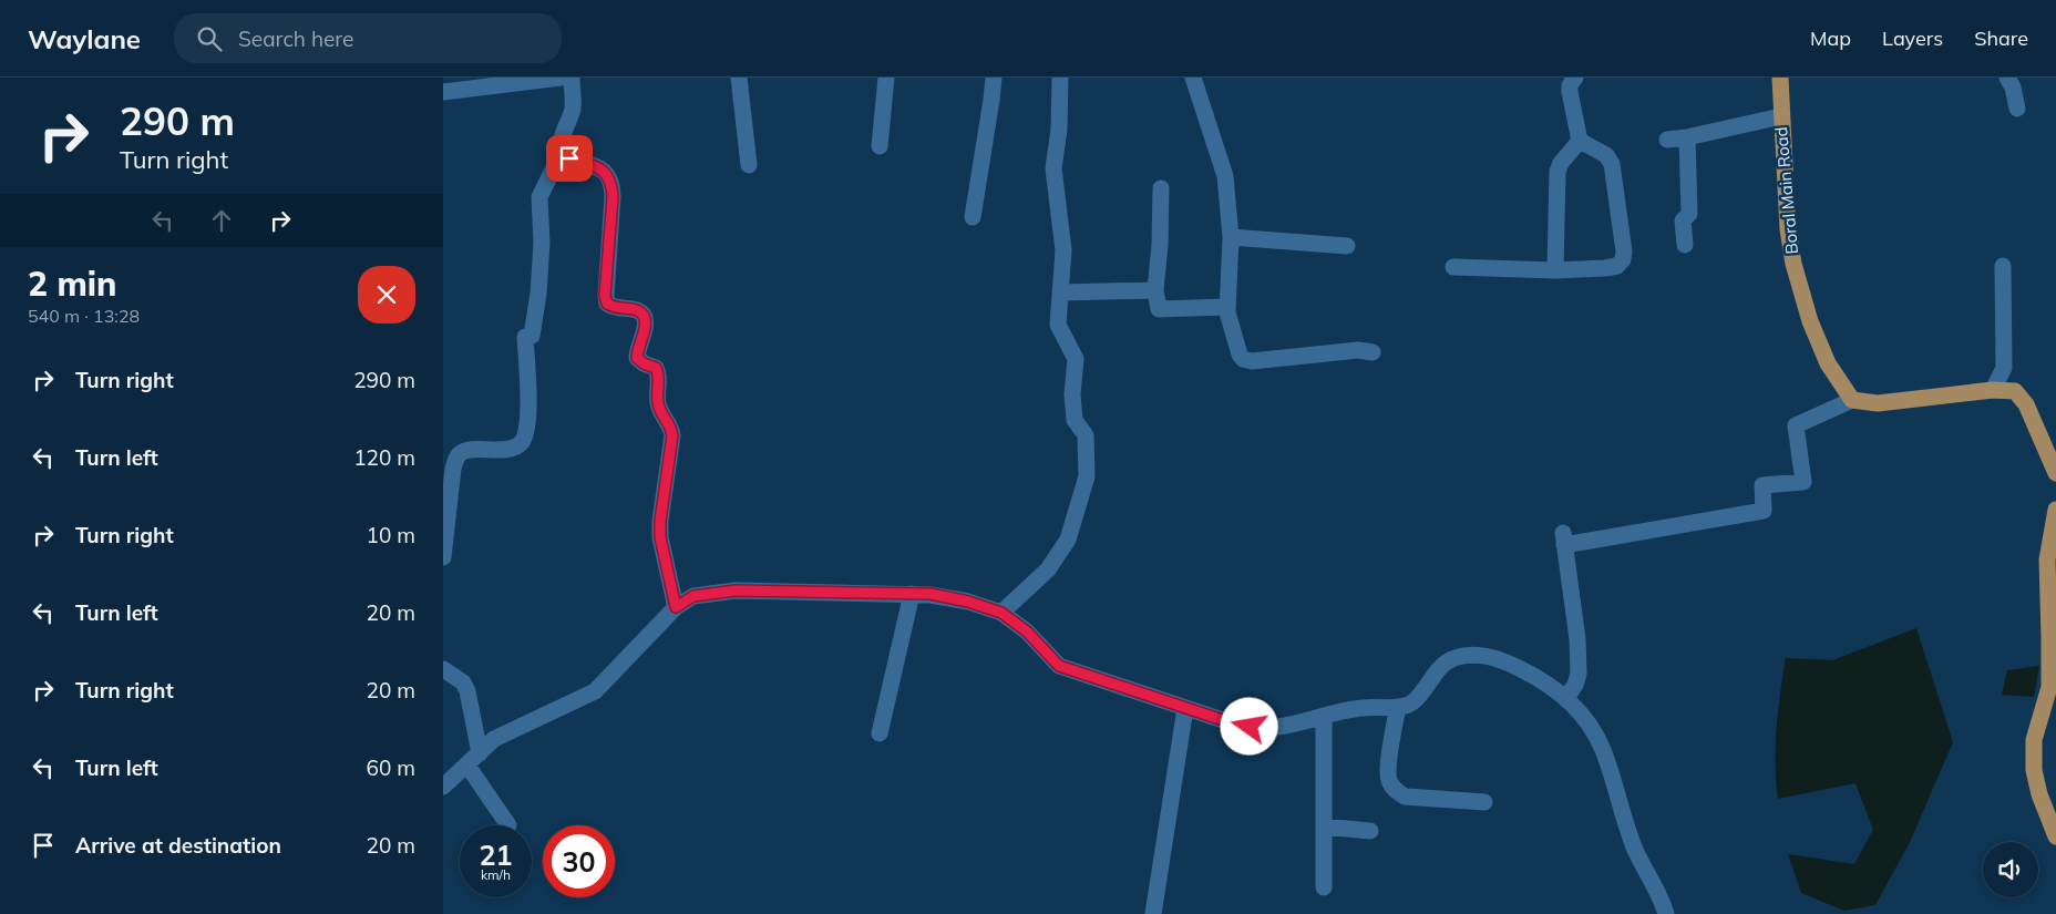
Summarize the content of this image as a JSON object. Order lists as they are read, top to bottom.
{
  "streets": {
    "main road": ["Boral Main Road"]
  },
  "page": {
    "header": "Waylane",
    "search": "Search here",
    "nav": ["Map", "Layers", "Share"],
    "turn": ["290 m", "Turn right"],
    "heading": ["2 min", "540 m · 13:28"],
    "list": [
      {
        "name": "Turn right",
        "value": "290 m"
      },
      {
        "name": "Turn left",
        "value": "120 m"
      },
      {
        "name": "Turn right",
        "value": "10 m"
      },
      {
        "name": "Turn left",
        "value": "20 m"
      },
      {
        "name": "Turn right",
        "value": "20 m"
      },
      {
        "name": "Turn left",
        "value": "60 m"
      },
      {
        "name": "Arrive at destination",
        "value": "20 m"
      }
    ],
    "speed": "21 km/h",
    "limit": "30"
  }
}
